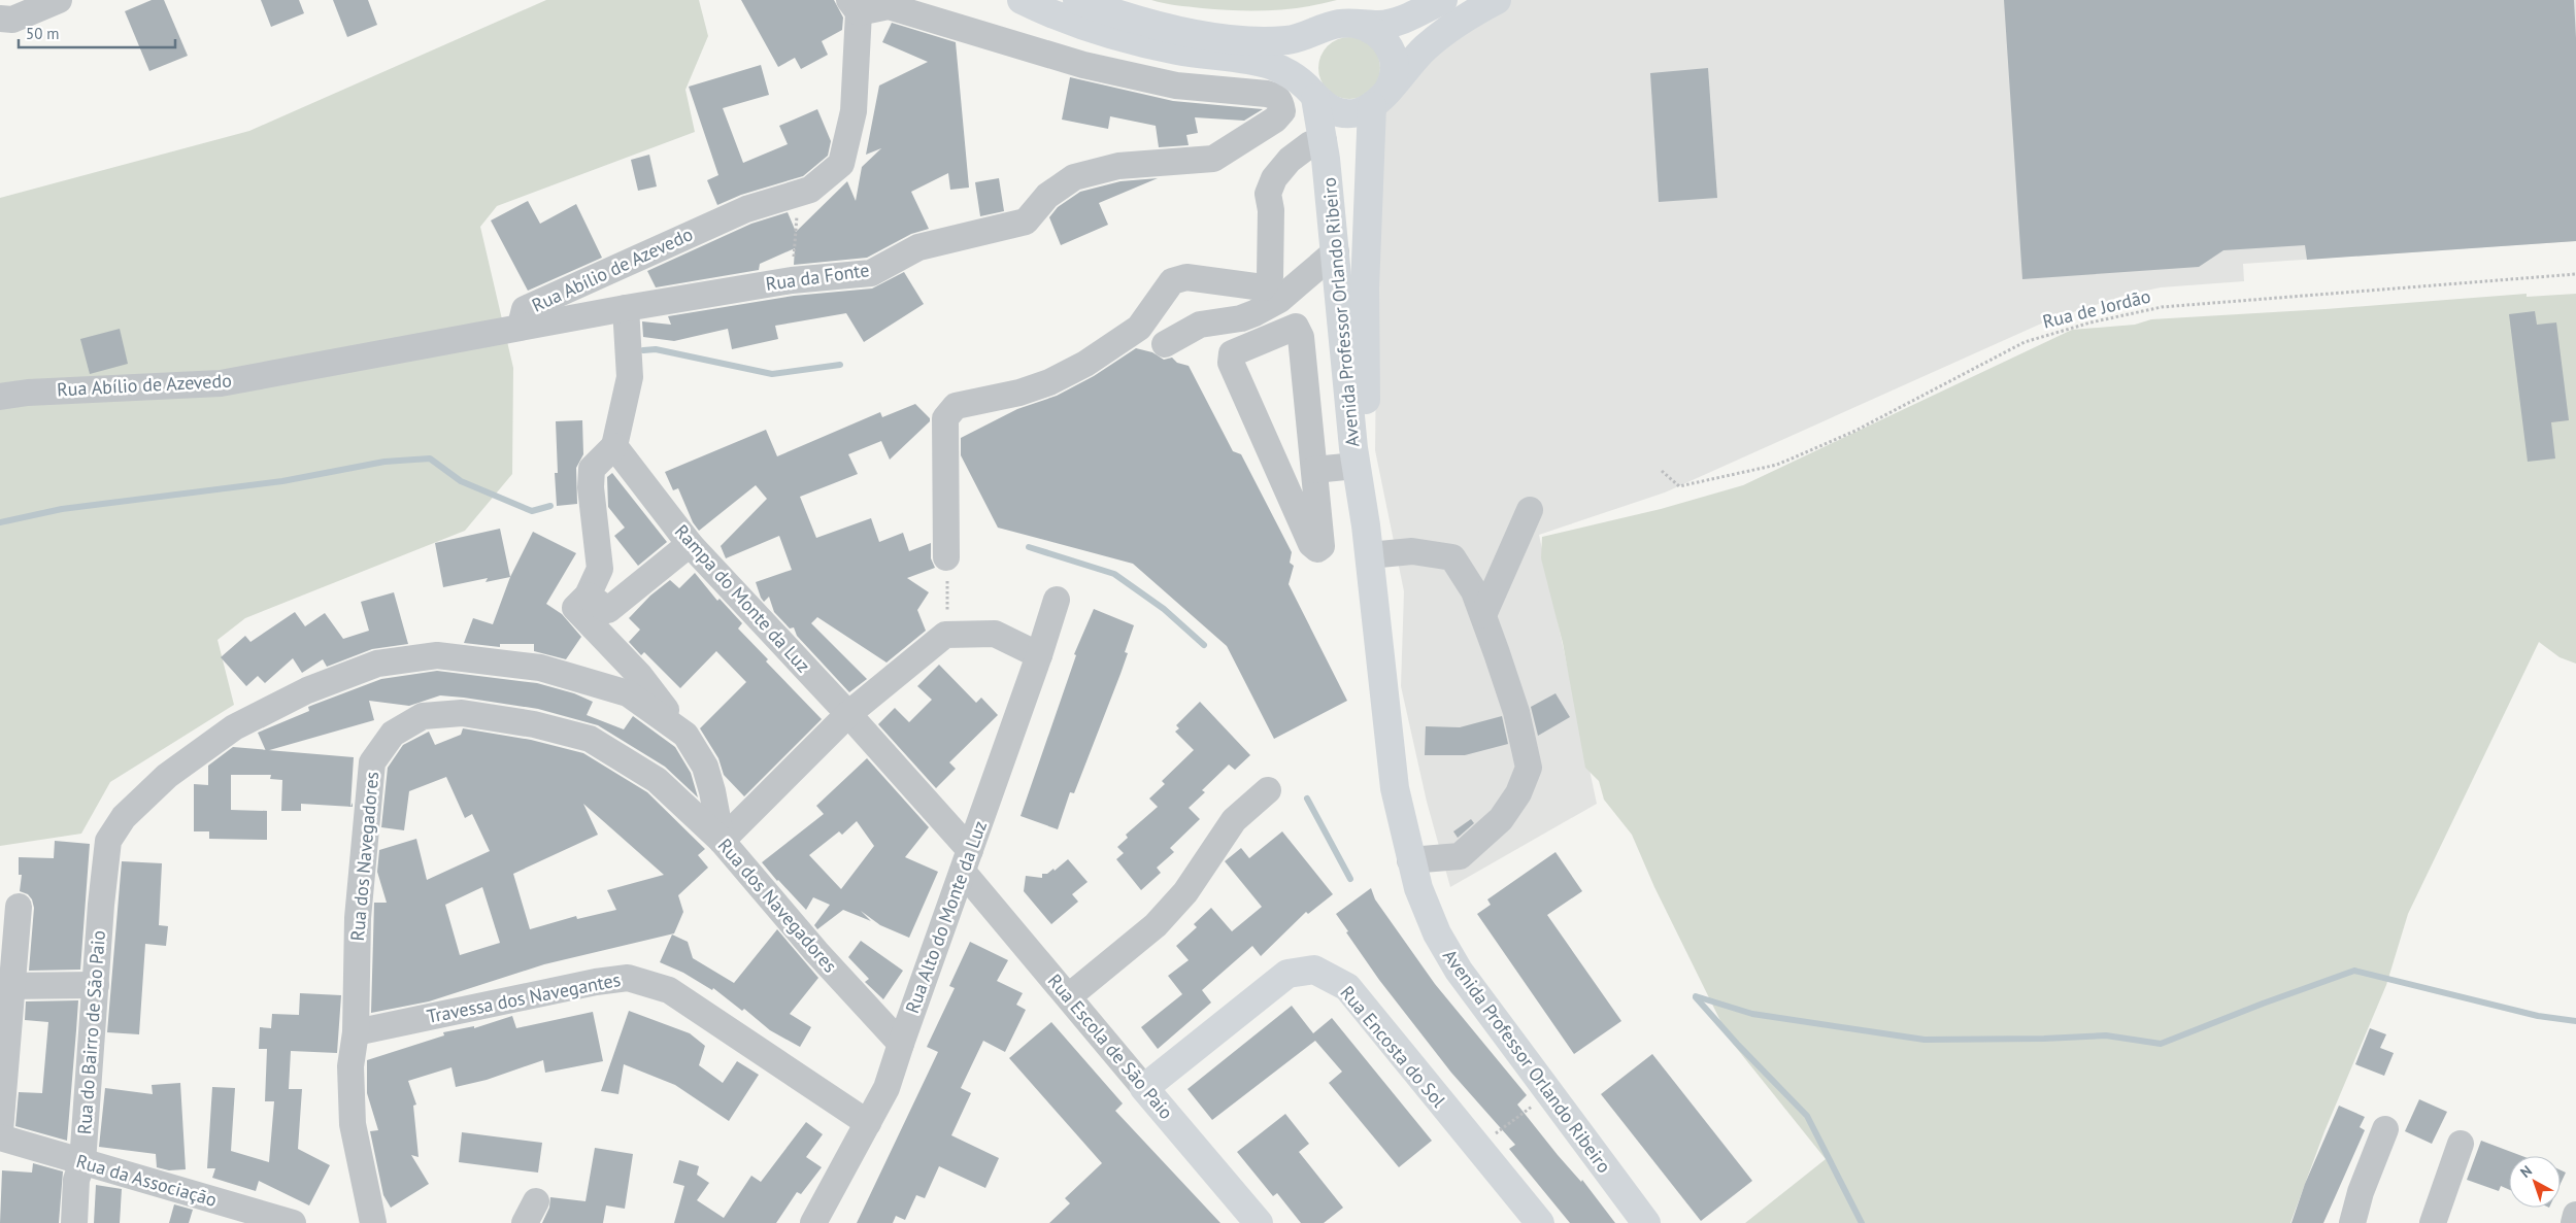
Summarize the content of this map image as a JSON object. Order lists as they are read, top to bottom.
{
  "streets": {
    "main road": ["Avenida Professor Orlando Ribeiro", "Rua Escola de São Paio", "Rua Encosta do Sol"],
    "street": [
      "Rua Abílio de Azevedo",
      "Rua da Fonte",
      "Rampa do Monte da Luz",
      "Rua dos Navegadores",
      "Rua Alto do Monte da Luz",
      "Travessa dos Navegantes",
      "Rua do Bairro de São Paio",
      "Rua da Associação"
    ],
    "path": ["Rua de Jordão"]
  },
  "crossings": [
    ["Rua Abílio de Azevedo", "Rua da Fonte"],
    ["Rampa do Monte da Luz", "Rua Alto do Monte da Luz"],
    ["Rampa do Monte da Luz", "Rua Escola de São Paio"],
    ["Rua dos Navegadores", "Rua Alto do Monte da Luz"],
    ["Rua dos Navegadores", "Travessa dos Navegantes"],
    ["Rua Alto do Monte da Luz", "Travessa dos Navegantes"],
    ["Rua Alto do Monte da Luz", "Rua Escola de São Paio"],
    ["Rua do Bairro de São Paio", "Rua da Associação"],
    ["Rua Escola de São Paio", "Rua Encosta do Sol"]
  ],
  "scale_bar": "50 m",
  "north": "top left"
}
